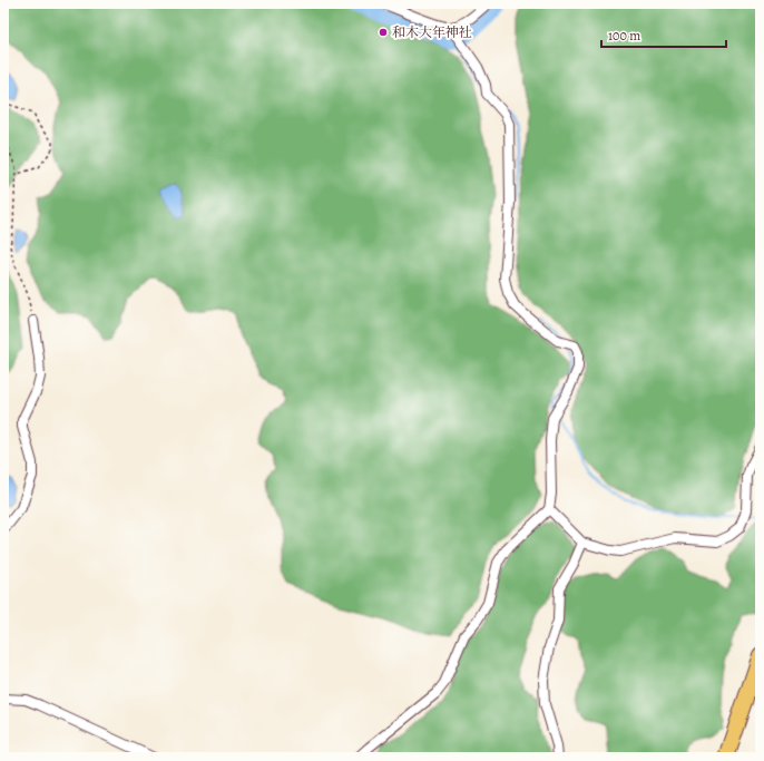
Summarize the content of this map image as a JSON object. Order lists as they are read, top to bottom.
{
  "places": ["和木大年神社"],
  "scale_bar": "100 m"
}
